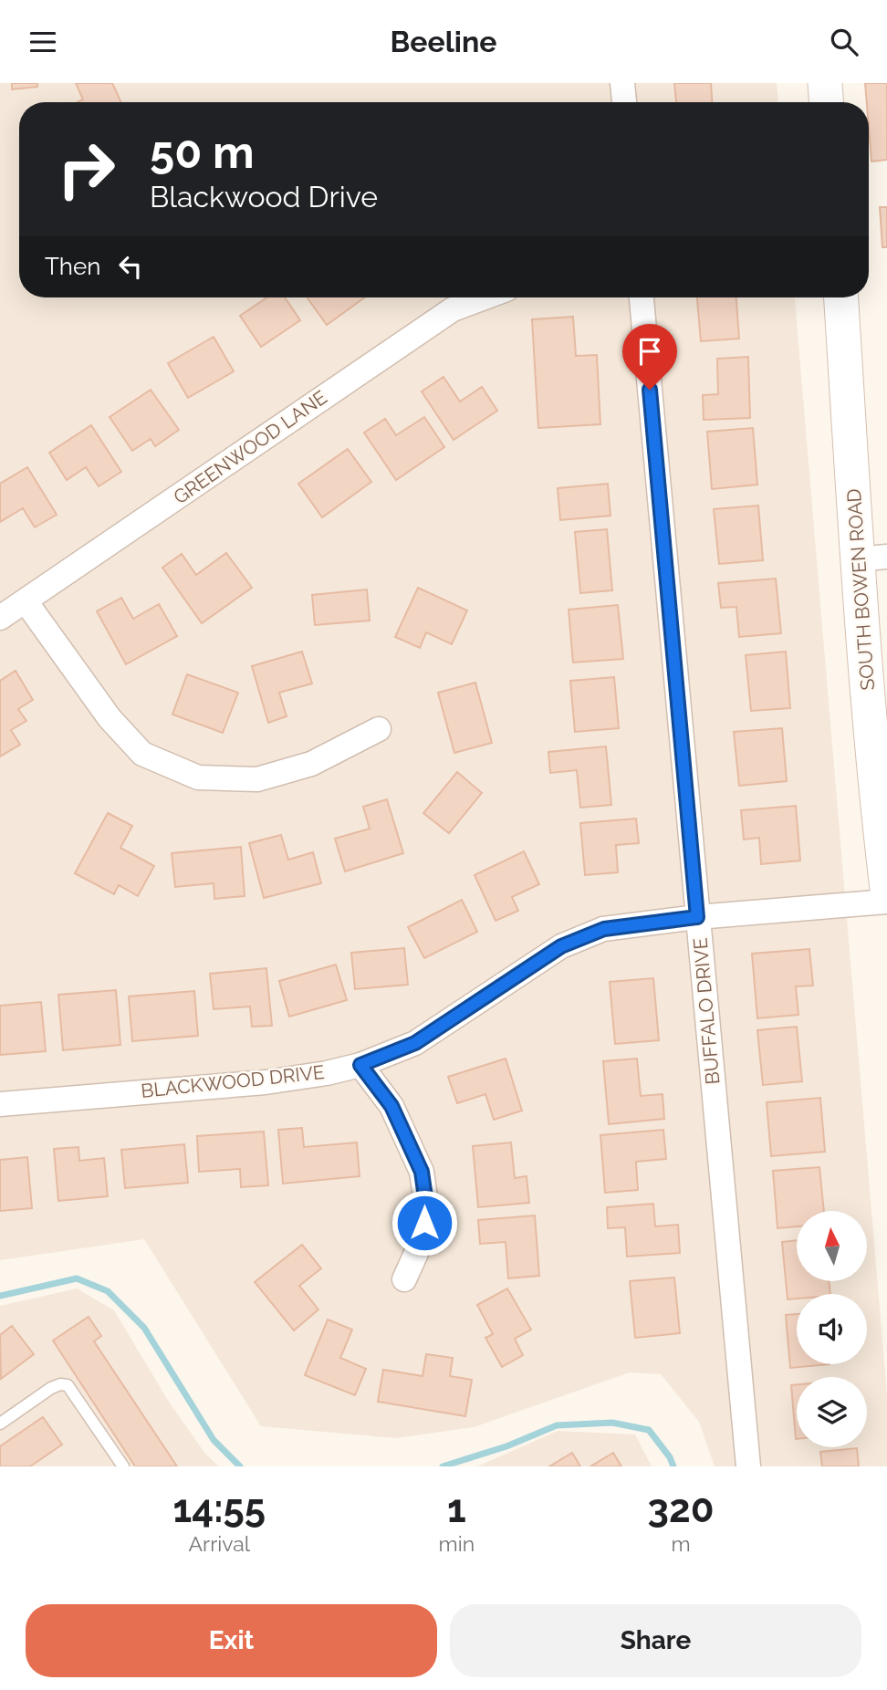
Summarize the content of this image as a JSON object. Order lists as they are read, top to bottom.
{
  "streets": {
    "main road": ["SOUTH BOWEN ROAD"],
    "street": ["GREENWOOD LANE", "BUFFALO DRIVE", "BLACKWOOD DRIVE"]
  },
  "crossings": [
    ["BUFFALO DRIVE", "BLACKWOOD DRIVE"]
  ],
  "north": "top",
  "page": {
    "header": "Beeline",
    "turn": ["50 m", "Blackwood Drive"],
    "then": "Then",
    "eta": [
      "14:55",
      "Arrival",
      "1",
      "min",
      "320",
      "m"
    ],
    "buttons": ["Exit", "Share"]
  }
}
